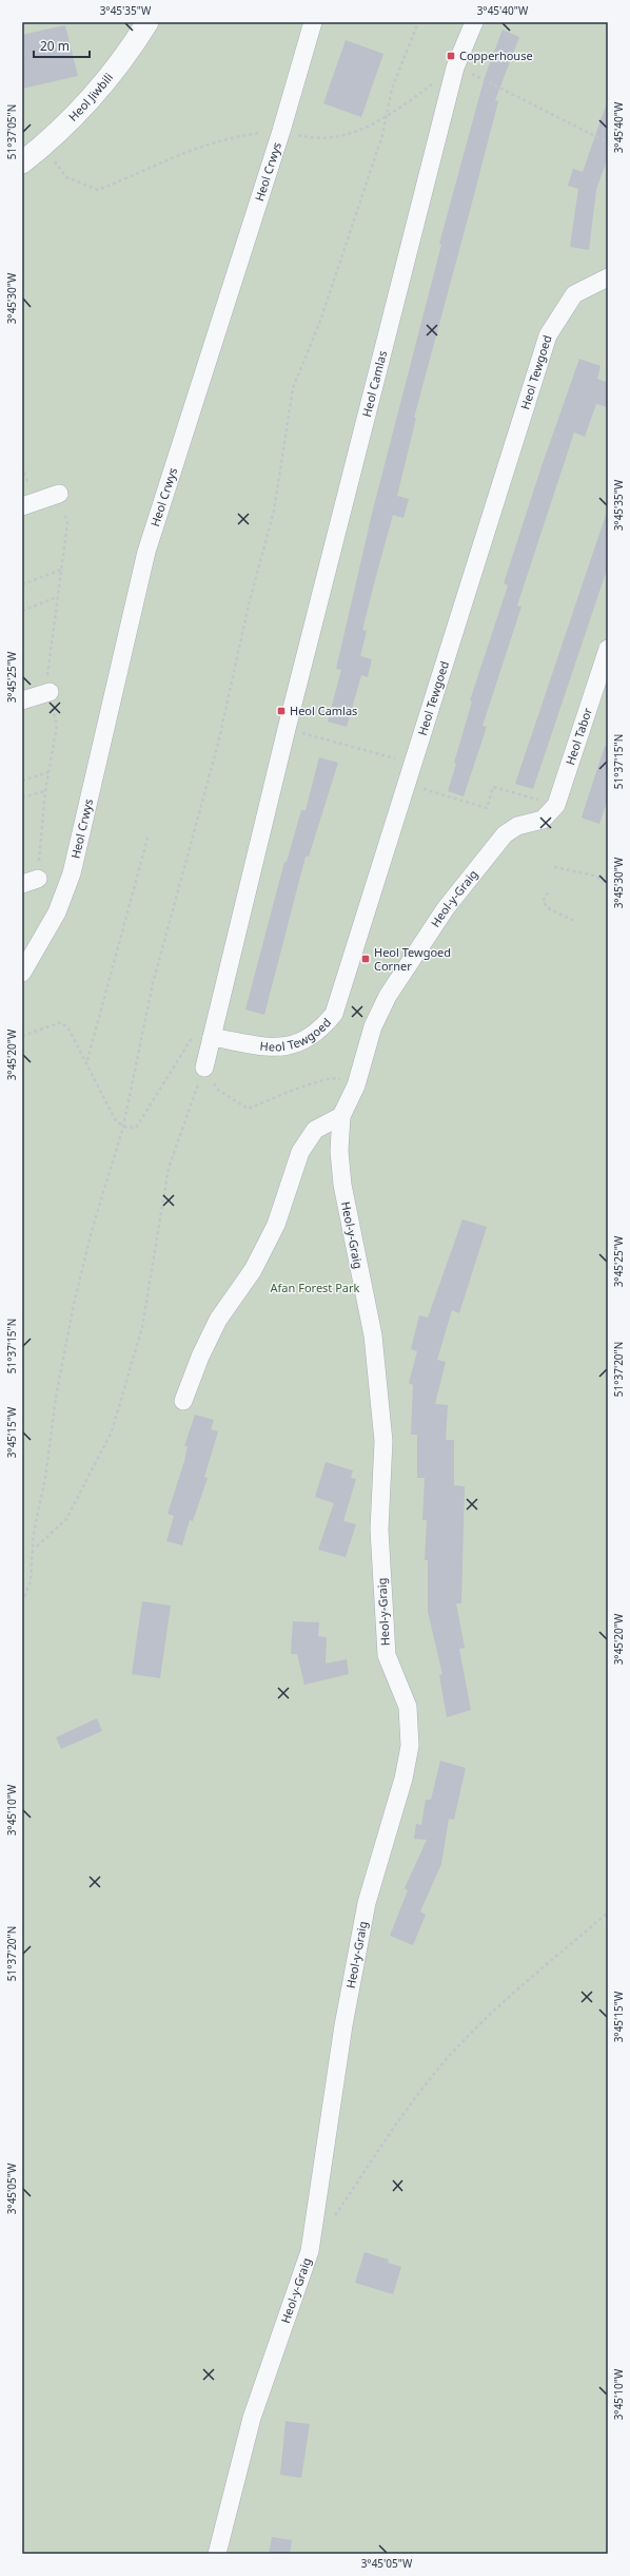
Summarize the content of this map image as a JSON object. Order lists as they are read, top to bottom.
{
  "streets": {
    "street": [
      "Heol Jiwbili",
      "Heol Crwys",
      "Heol Tewgoed",
      "Heol Camlas",
      "Heol Tabor",
      "Heol-y-Graig"
    ]
  },
  "crossings": [
    ["Heol Tewgoed", "Heol Camlas"],
    ["Heol Tabor", "Heol-y-Graig"]
  ],
  "parks": ["Afan Forest Park"],
  "places": {
    "transit": ["Copperhouse", "Heol Camlas", "Heol Tewgoed Corner"]
  },
  "scale_bar": "20 m",
  "coordinates": [
    "3°45'35\"W",
    "3°45'40\"W",
    "51°37'05\"N",
    "3°45'30\"W",
    "3°45'25\"W",
    "51°37'15\"N",
    "3°45'20\"W",
    "51°37'20\"N",
    "3°45'15\"W",
    "3°45'10\"W",
    "3°45'05\"W"
  ]
}
